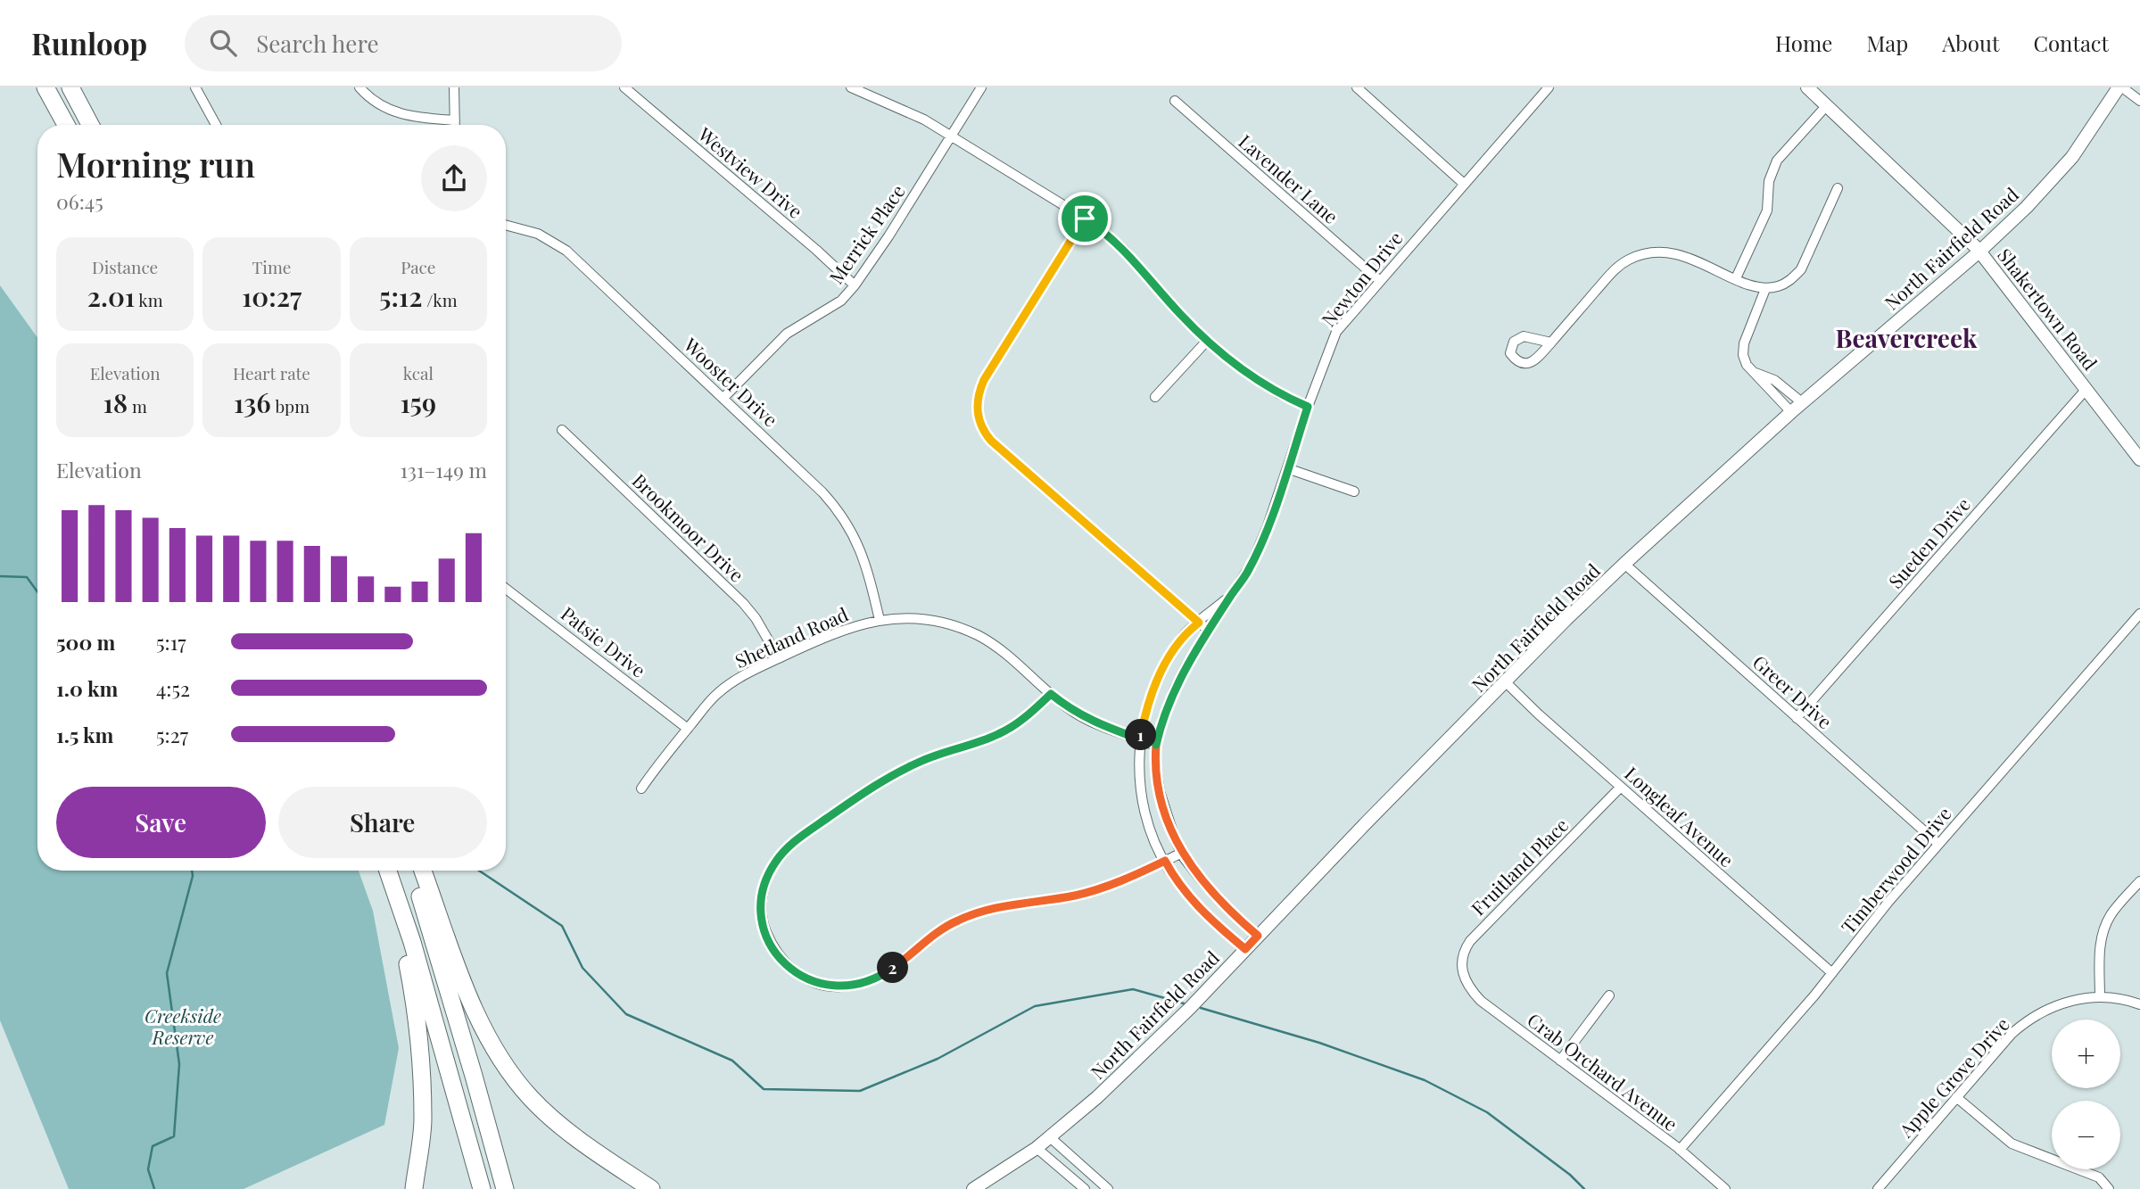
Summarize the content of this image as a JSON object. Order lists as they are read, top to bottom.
{
  "streets": {
    "main road": ["North Fairfield Road", "Shakertown Road"],
    "street": [
      "Westview Drive",
      "Lavender Lane",
      "Merrick Place",
      "Newton Drive",
      "Wooster Drive",
      "Brookmoor Drive",
      "Sueden Drive",
      "Shetland Road",
      "Patsie Drive",
      "Greer Drive",
      "Longleaf Avenue",
      "Fruitland Place",
      "Timberwood Drive",
      "Crab Orchard Avenue",
      "Apple Grove Drive"
    ]
  },
  "crossings": [
    ["Westview Drive", "Merrick Place"],
    ["Lavender Lane", "Newton Drive"],
    ["Merrick Place", "Wooster Drive"],
    ["North Fairfield Road", "Newton Drive"],
    ["North Fairfield Road", "Shakertown Road"],
    ["North Fairfield Road", "Greer Drive"],
    ["North Fairfield Road", "Longleaf Avenue"],
    ["Newton Drive", "Shetland Road"],
    ["Shakertown Road", "Sueden Drive"],
    ["Wooster Drive", "Shetland Road"],
    ["Brookmoor Drive", "Shetland Road"],
    ["Sueden Drive", "Greer Drive"],
    ["Shetland Road", "Patsie Drive"],
    ["Greer Drive", "Timberwood Drive"],
    ["Longleaf Avenue", "Fruitland Place"],
    ["Longleaf Avenue", "Timberwood Drive"],
    ["Fruitland Place", "Crab Orchard Avenue"],
    ["Timberwood Drive", "Crab Orchard Avenue"]
  ],
  "districts": ["Beavercreek"],
  "parks": ["Creekside Reserve"],
  "page": {
    "header": "Runloop",
    "search": "Search here",
    "nav": [
      "Home",
      "Map",
      "About",
      "Contact"
    ],
    "heading": ["Morning run", "06:45"],
    "stats": [
      ["Distance", "2.01 km"],
      ["Time", "10:27"],
      ["Pace", "5:12 /km"],
      ["Elevation", "18 m"],
      ["Heart rate", "136 bpm"],
      ["kcal", "159"]
    ],
    "chart": ["Elevation", "131–149 m"],
    "list": [
      {
        "name": "500 m",
        "note": "5:17"
      },
      {
        "name": "1.0 km",
        "note": "4:52"
      },
      {
        "name": "1.5 km",
        "note": "5:27"
      }
    ],
    "pins": ["1", "2"],
    "buttons": ["Save", "Share"],
    "map_buttons": ["+", "−"]
  }
}
